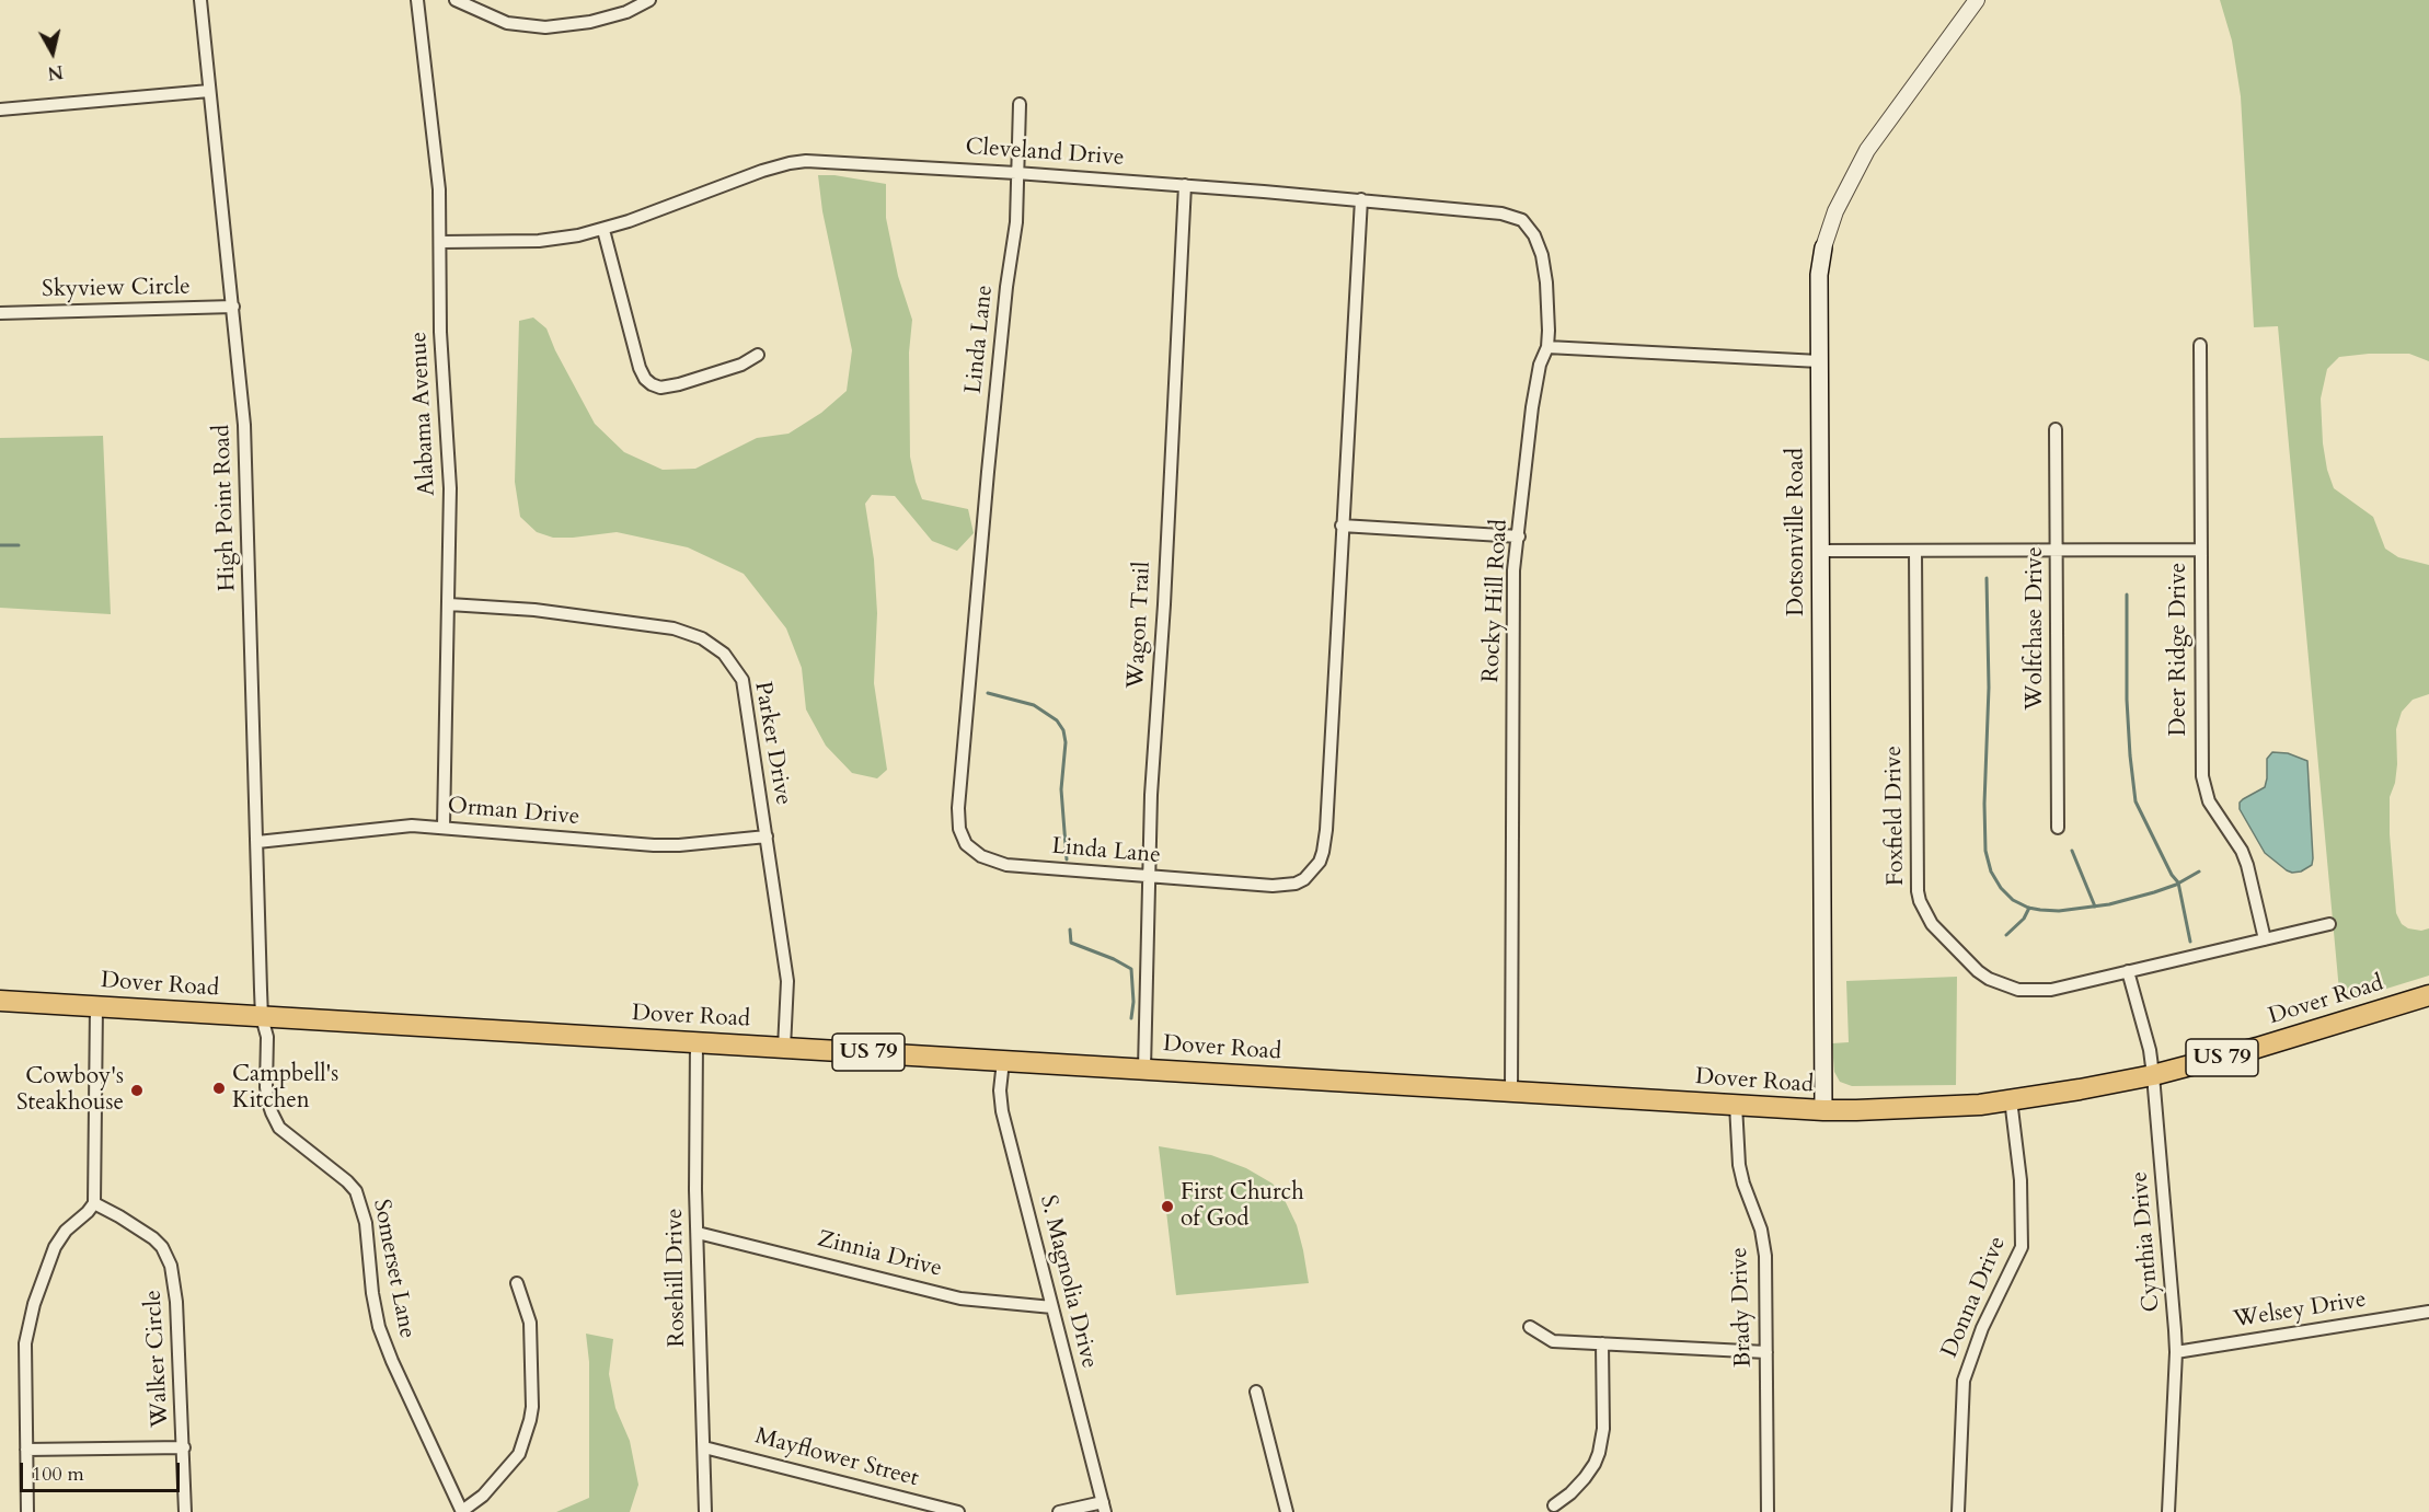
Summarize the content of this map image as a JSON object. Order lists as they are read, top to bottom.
{
  "streets": {
    "main road": ["Dotsonville Road", "Dover Road", "US 79"],
    "street": [
      "Cleveland Drive",
      "Skyview Circle",
      "Linda Lane",
      "Alabama Avenue",
      "High Point Road",
      "Rocky Hill Road",
      "Wagon Trail",
      "Wolfchase Drive",
      "Deer Ridge Drive",
      "Parker Drive",
      "Orman Drive",
      "Foxfield Drive",
      "Cynthia Drive",
      "Zinnia Drive",
      "Somerset Lane",
      "Rosehill Drive",
      "S. Magnolia Drive",
      "Donna Drive",
      "Brady Drive",
      "Welsey Drive",
      "Walker Circle",
      "Mayflower Street"
    ]
  },
  "crossings": [
    ["Cleveland Drive", "Linda Lane"],
    ["Cleveland Drive", "Alabama Avenue"],
    ["Cleveland Drive", "Rocky Hill Road"],
    ["Cleveland Drive", "Wagon Trail"],
    ["Skyview Circle", "High Point Road"],
    ["Linda Lane", "Wagon Trail"],
    ["Alabama Avenue", "Parker Drive"],
    ["Alabama Avenue", "Orman Drive"],
    ["High Point Road", "Orman Drive"],
    ["High Point Road", "Dover Road"],
    ["High Point Road", "Somerset Lane"],
    ["Dotsonville Road", "Dover Road"],
    ["Rocky Hill Road", "Dover Road"],
    ["Wagon Trail", "Dover Road"],
    ["Deer Ridge Drive", "Foxfield Drive"],
    ["Parker Drive", "Orman Drive"],
    ["Parker Drive", "Dover Road"],
    ["Foxfield Drive", "Cynthia Drive"],
    ["Dover Road", "Cynthia Drive"],
    ["Dover Road", "Somerset Lane"],
    ["Dover Road", "Rosehill Drive"],
    ["Dover Road", "S. Magnolia Drive"],
    ["Dover Road", "Donna Drive"],
    ["Dover Road", "Brady Drive"],
    ["Cynthia Drive", "Welsey Drive"],
    ["Zinnia Drive", "Rosehill Drive"],
    ["Zinnia Drive", "S. Magnolia Drive"],
    ["Rosehill Drive", "Mayflower Street"]
  ],
  "places": ["Campbell's Kitchen", "Cowboy's Steakhouse", "First Church of God"],
  "scale_bar": "100 m",
  "north": "bottom"
}
